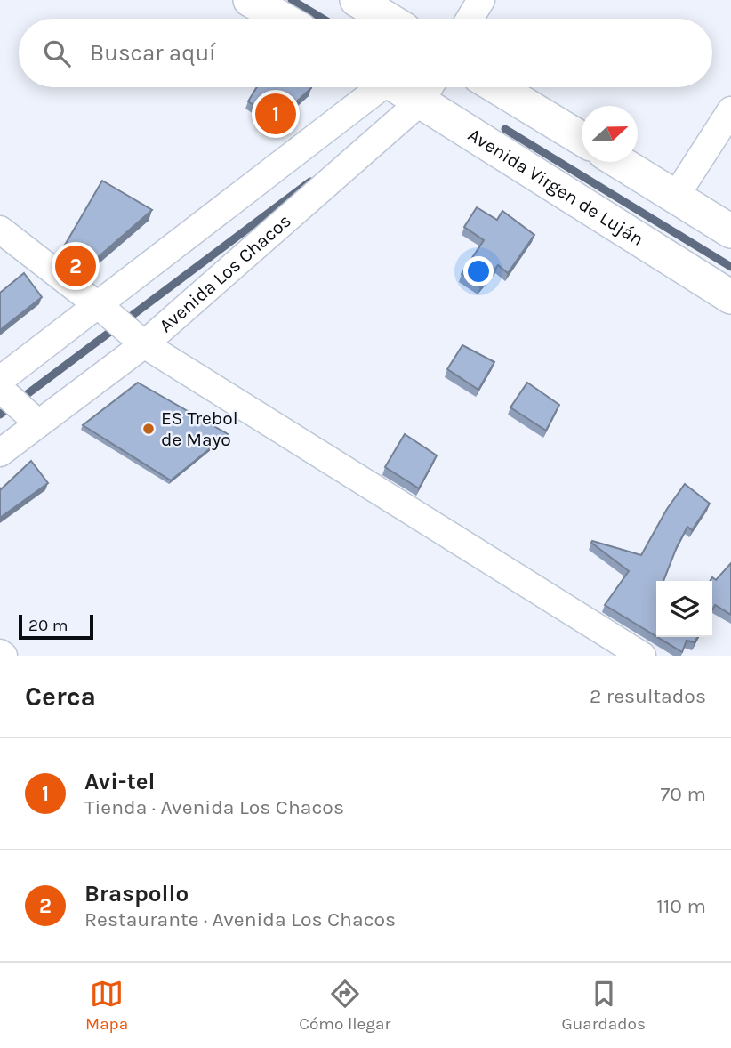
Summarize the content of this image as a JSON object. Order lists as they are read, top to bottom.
{
  "streets": {
    "main road": ["Avenida Virgen de Luján"],
    "street": ["Avenida Los Chacos"]
  },
  "crossings": [
    ["Avenida Virgen de Luján", "Avenida Los Chacos"]
  ],
  "places": ["ES Trebol de Mayo"],
  "scale_bar": "20 m",
  "north": "right",
  "page": {
    "search": "Buscar aquí",
    "pins": ["1", "2"],
    "scale": "20 m",
    "heading": ["Cerca", "2 resultados"],
    "list": [
      {
        "mark": "1",
        "name": "Avi-tel",
        "note": "Tienda · Avenida Los Chacos",
        "value": "70 m"
      },
      {
        "mark": "2",
        "name": "Braspollo",
        "note": "Restaurante · Avenida Los Chacos",
        "value": "110 m"
      }
    ],
    "nav": ["Mapa", "Cómo llegar", "Guardados"]
  }
}
